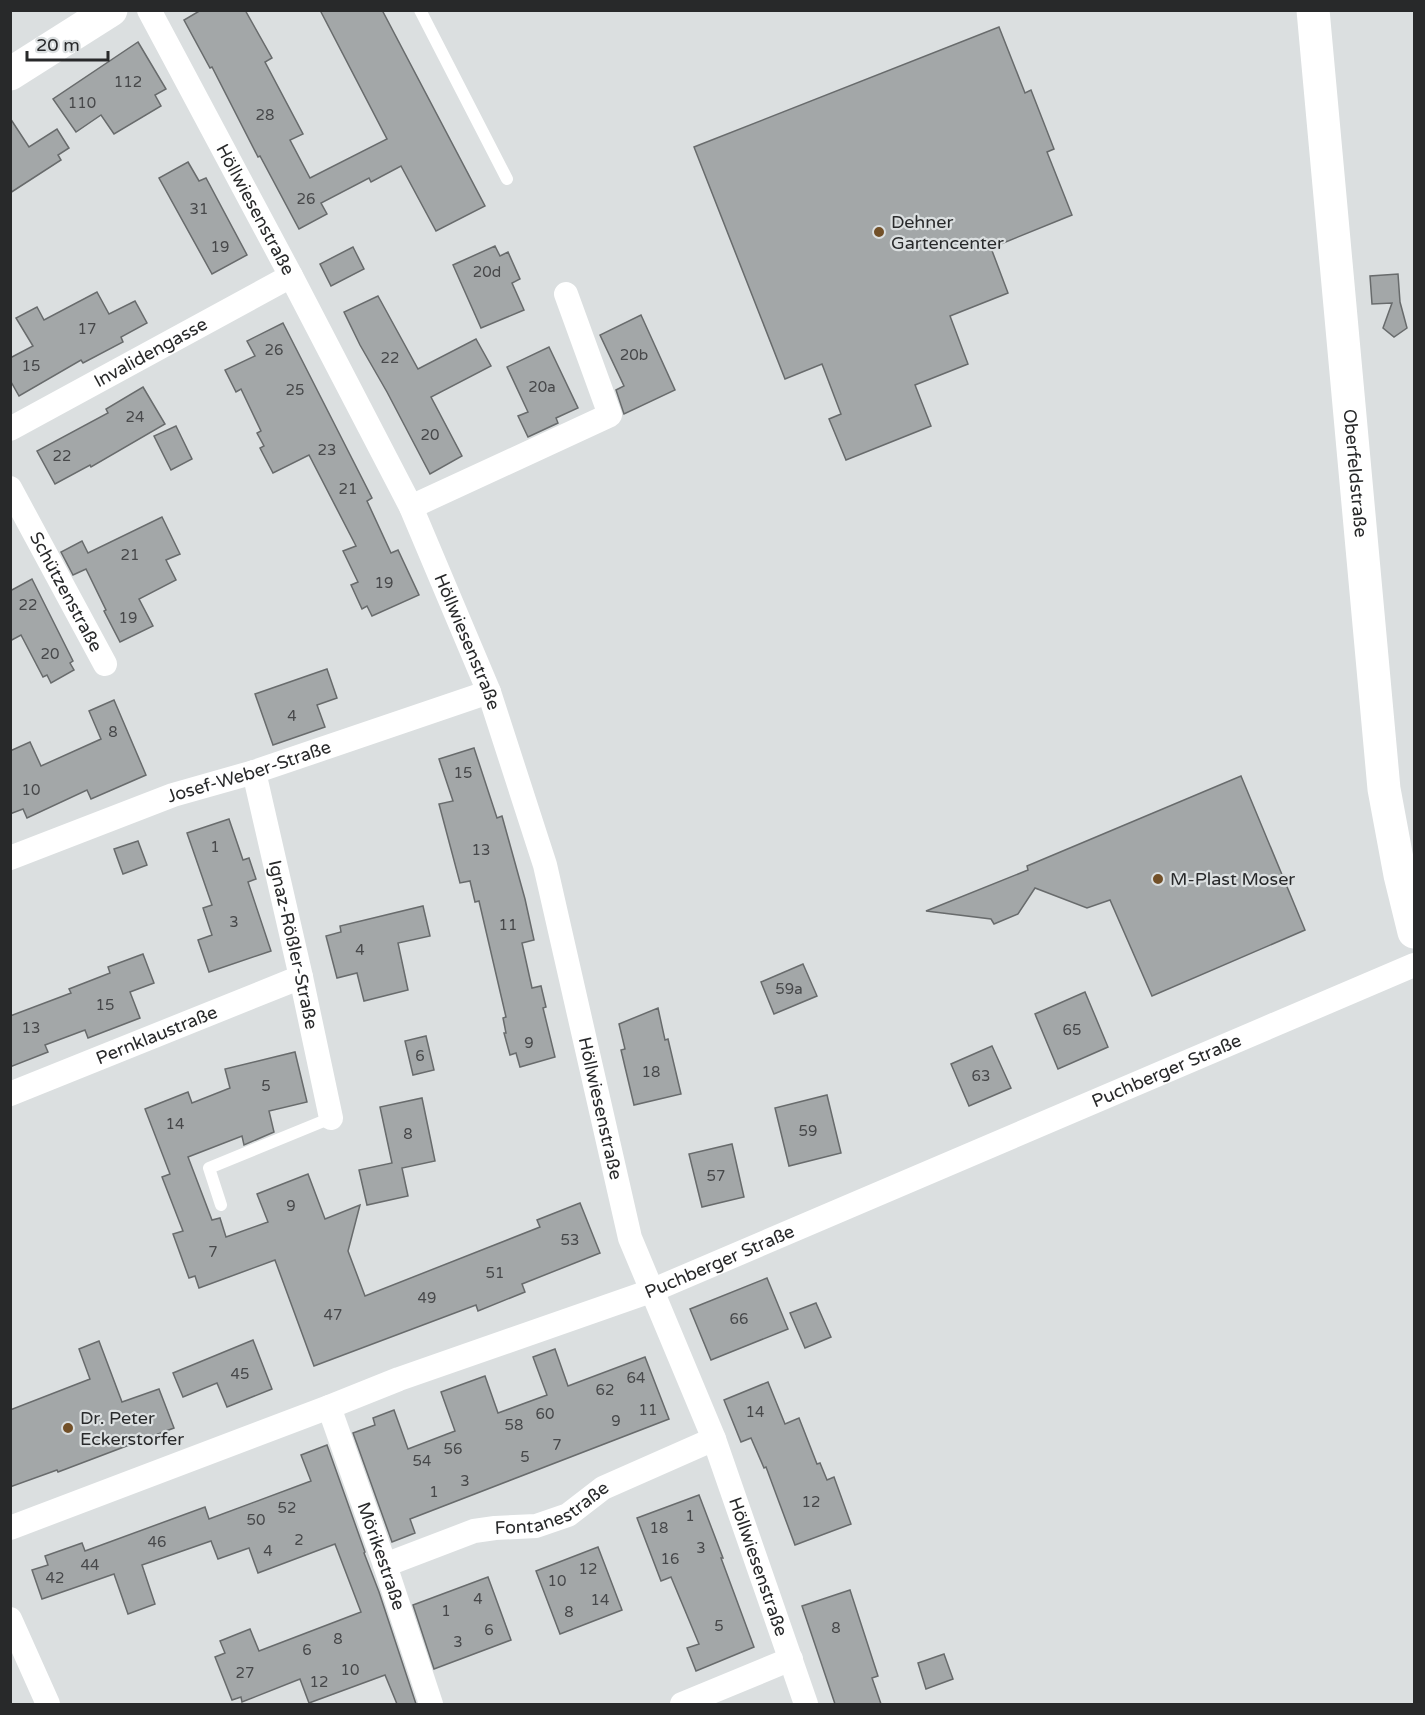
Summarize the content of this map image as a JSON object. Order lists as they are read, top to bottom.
{
  "streets": {
    "main road": ["Oberfeldstraße"],
    "street": [
      "Höllwiesenstraße",
      "Invalidengasse",
      "Schützenstraße",
      "Josef-Weber-Straße",
      "Ignaz-Rößler-Straße",
      "Pernklaustraße",
      "Puchberger Straße",
      "Fontanestraße",
      "Mörikestraße"
    ]
  },
  "crossings": [
    ["Höllwiesenstraße", "Invalidengasse"],
    ["Höllwiesenstraße", "Josef-Weber-Straße"],
    ["Höllwiesenstraße", "Puchberger Straße"],
    ["Höllwiesenstraße", "Fontanestraße"],
    ["Josef-Weber-Straße", "Ignaz-Rößler-Straße"],
    ["Ignaz-Rößler-Straße", "Pernklaustraße"],
    ["Puchberger Straße", "Mörikestraße"],
    ["Fontanestraße", "Mörikestraße"]
  ],
  "places": ["Dehner Gartencenter", "M-Plast Moser", "Dr. Peter Eckerstorfer"],
  "house_numbers": [
    "112",
    "110",
    "28",
    "26",
    "31",
    "19",
    "20d",
    "17",
    "26",
    "20b",
    "22",
    "15",
    "20a",
    "25",
    "24",
    "20",
    "23",
    "22",
    "21",
    "21",
    "19",
    "22",
    "19",
    "20",
    "4",
    "8",
    "15",
    "10",
    "1",
    "13",
    "3",
    "11",
    "4",
    "59a",
    "15",
    "13",
    "65",
    "9",
    "6",
    "18",
    "63",
    "5",
    "14",
    "59",
    "8",
    "57",
    "9",
    "53",
    "7",
    "51",
    "49",
    "47",
    "66",
    "45",
    "64",
    "62",
    "11",
    "14",
    "60",
    "9",
    "58",
    "7",
    "56",
    "5",
    "54",
    "3",
    "1",
    "12",
    "52",
    "1",
    "50",
    "18",
    "2",
    "46",
    "3",
    "4",
    "16",
    "44",
    "12",
    "42",
    "10",
    "4",
    "14",
    "1",
    "8",
    "5",
    "8",
    "6",
    "8",
    "3",
    "6",
    "10",
    "27",
    "12"
  ],
  "scale_bar": "20 m"
}
